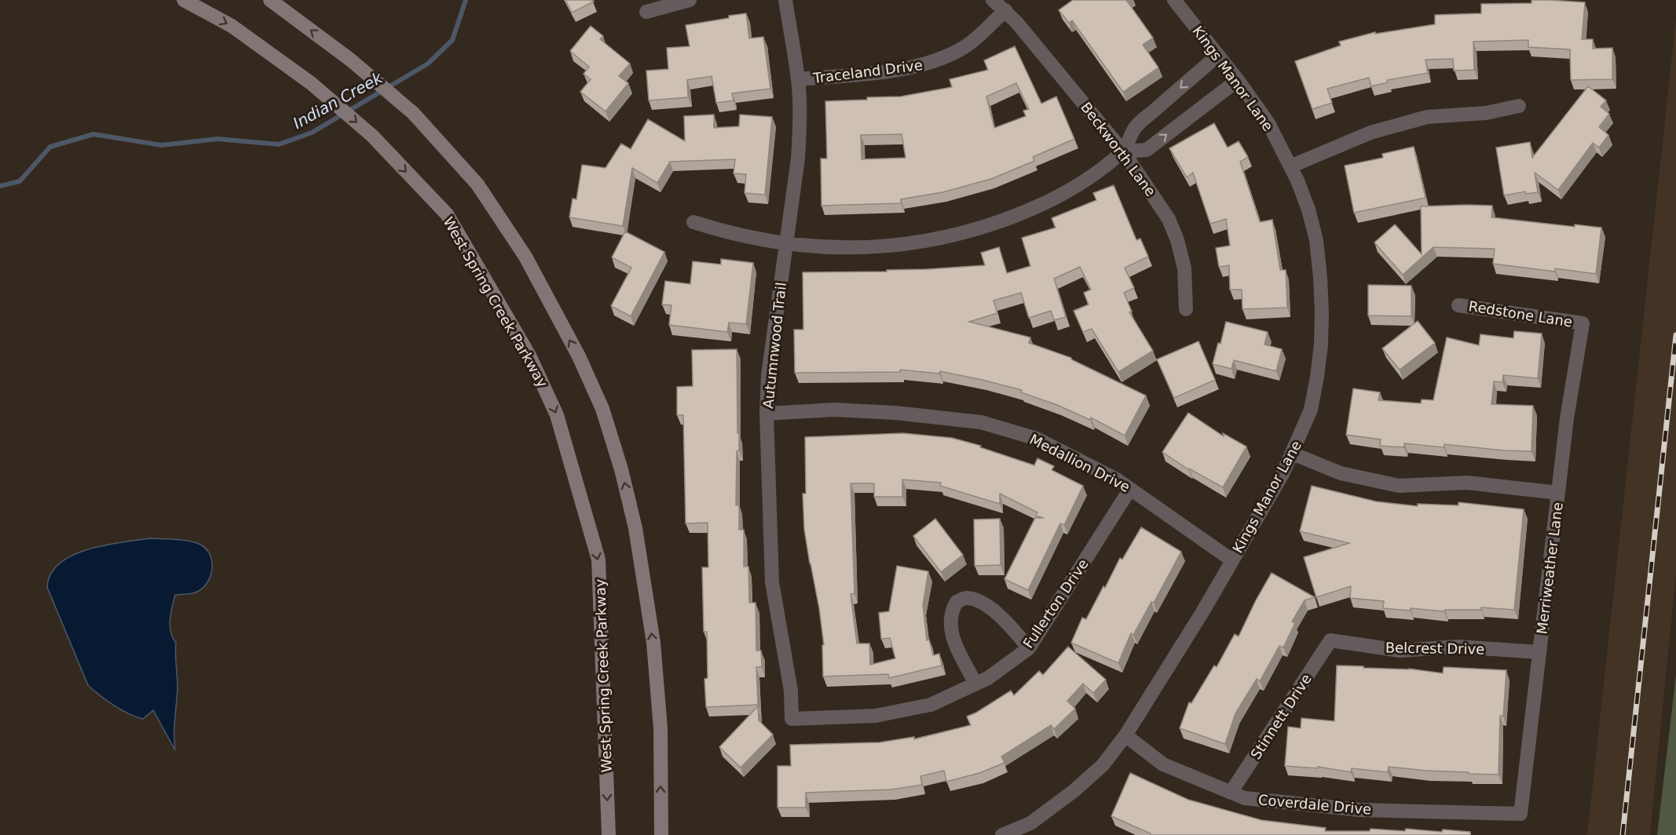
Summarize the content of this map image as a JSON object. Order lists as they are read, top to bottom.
{
  "streets": {
    "main road": ["West Spring Creek Parkway"],
    "street": [
      "Traceland Drive",
      "Kings Manor Lane",
      "Beckworth Lane",
      "Redstone Lane",
      "Autumnwood Trail",
      "Medallion Drive",
      "Merriweather Lane",
      "Fullerton Drive",
      "Belcrest Drive",
      "Stinnett Drive",
      "Coverdale Drive"
    ]
  },
  "crossings": [
    ["Traceland Drive", "Beckworth Lane"],
    ["Traceland Drive", "Autumnwood Trail"],
    ["Kings Manor Lane", "Medallion Drive"],
    ["Kings Manor Lane", "Coverdale Drive"],
    ["Redstone Lane", "Merriweather Lane"],
    ["Autumnwood Trail", "Medallion Drive"],
    ["Autumnwood Trail", "Fullerton Drive"],
    ["Medallion Drive", "Fullerton Drive"],
    ["Merriweather Lane", "Belcrest Drive"],
    ["Merriweather Lane", "Coverdale Drive"],
    ["Belcrest Drive", "Stinnett Drive"],
    ["Stinnett Drive", "Coverdale Drive"]
  ],
  "water": ["Indian Creek"]
}
